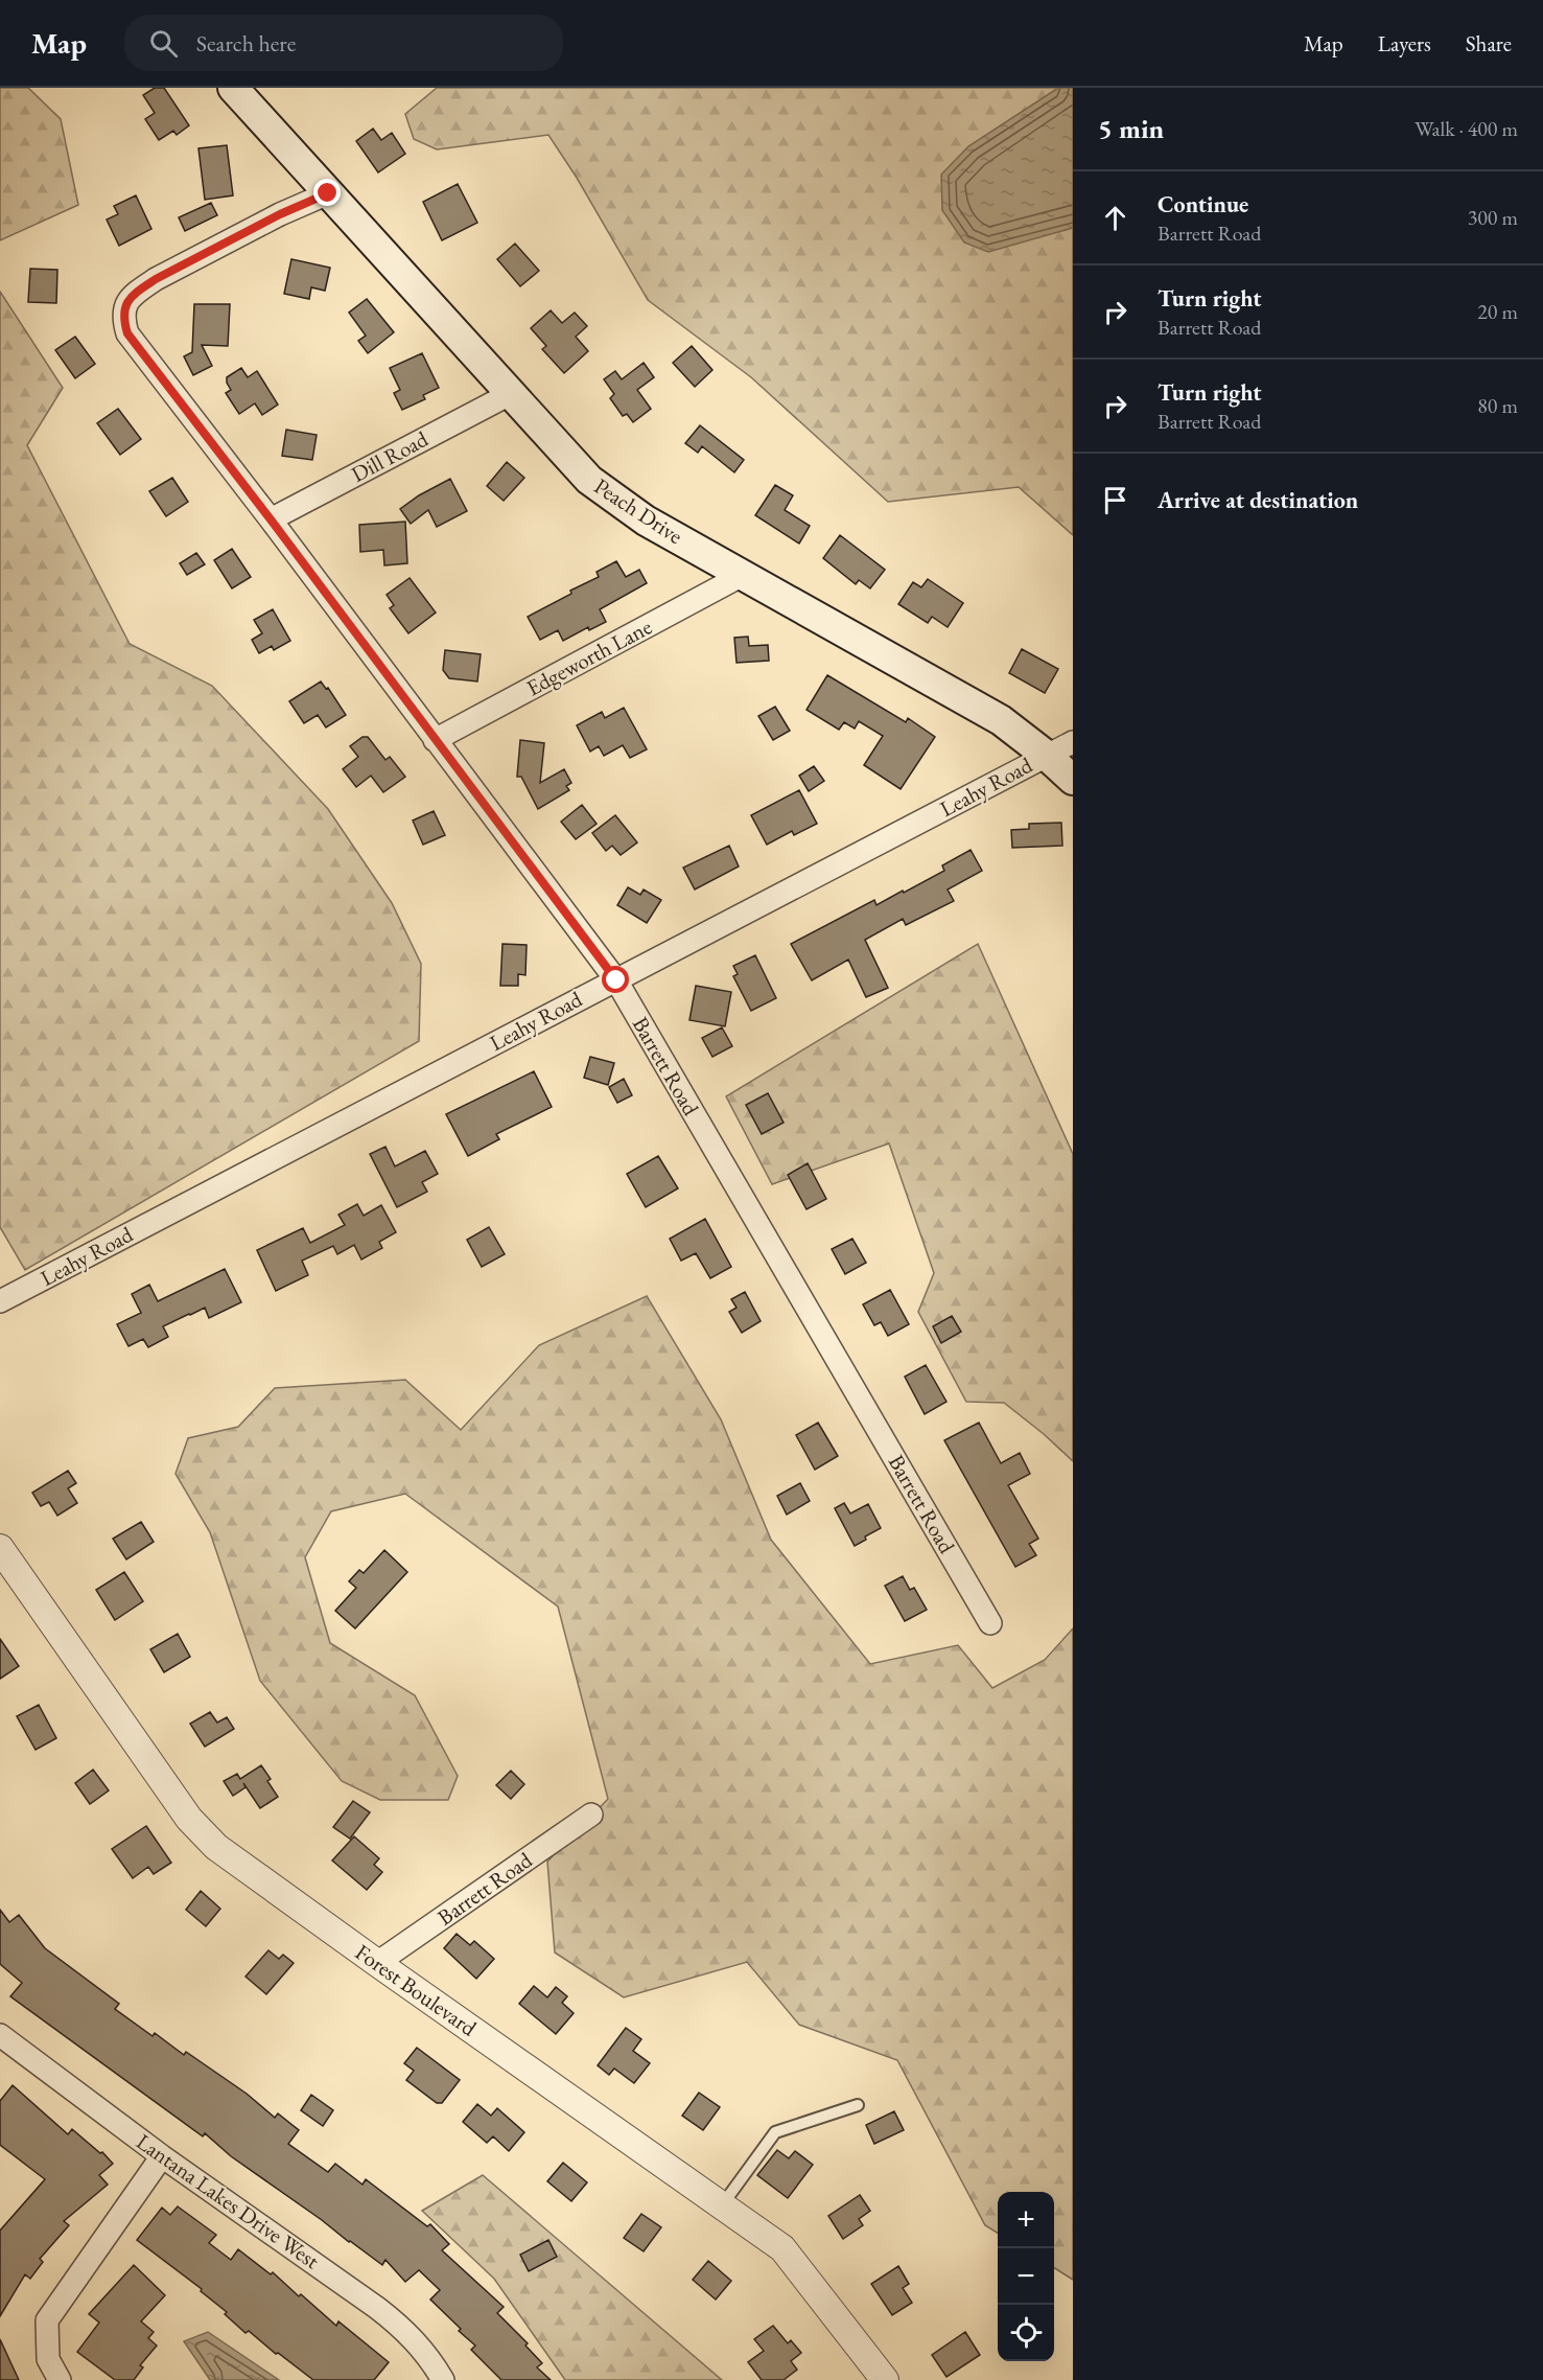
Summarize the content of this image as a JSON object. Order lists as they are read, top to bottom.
{
  "streets": {
    "main road": ["Peach Drive"],
    "street": [
      "Dill Road",
      "Edgeworth Lane",
      "Leahy Road",
      "Barrett Road",
      "Forest Boulevard",
      "Lantana Lakes Drive West"
    ]
  },
  "crossings": [
    ["Dill Road", "Peach Drive"],
    ["Dill Road", "Barrett Road"],
    ["Peach Drive", "Edgeworth Lane"],
    ["Peach Drive", "Leahy Road"],
    ["Peach Drive", "Barrett Road"],
    ["Edgeworth Lane", "Barrett Road"],
    ["Leahy Road", "Barrett Road"],
    ["Barrett Road", "Forest Boulevard"]
  ],
  "page": {
    "header": "Map",
    "search": "Search here",
    "nav": ["Map", "Layers", "Share"],
    "heading": ["5 min", "Walk · 400 m"],
    "list": [
      ["Continue", "Barrett Road", "300 m"],
      ["Turn right", "Barrett Road", "20 m"],
      ["Turn right", "Barrett Road", "80 m"],
      "Arrive at destination"
    ],
    "map_buttons": ["+", "−"]
  }
}
